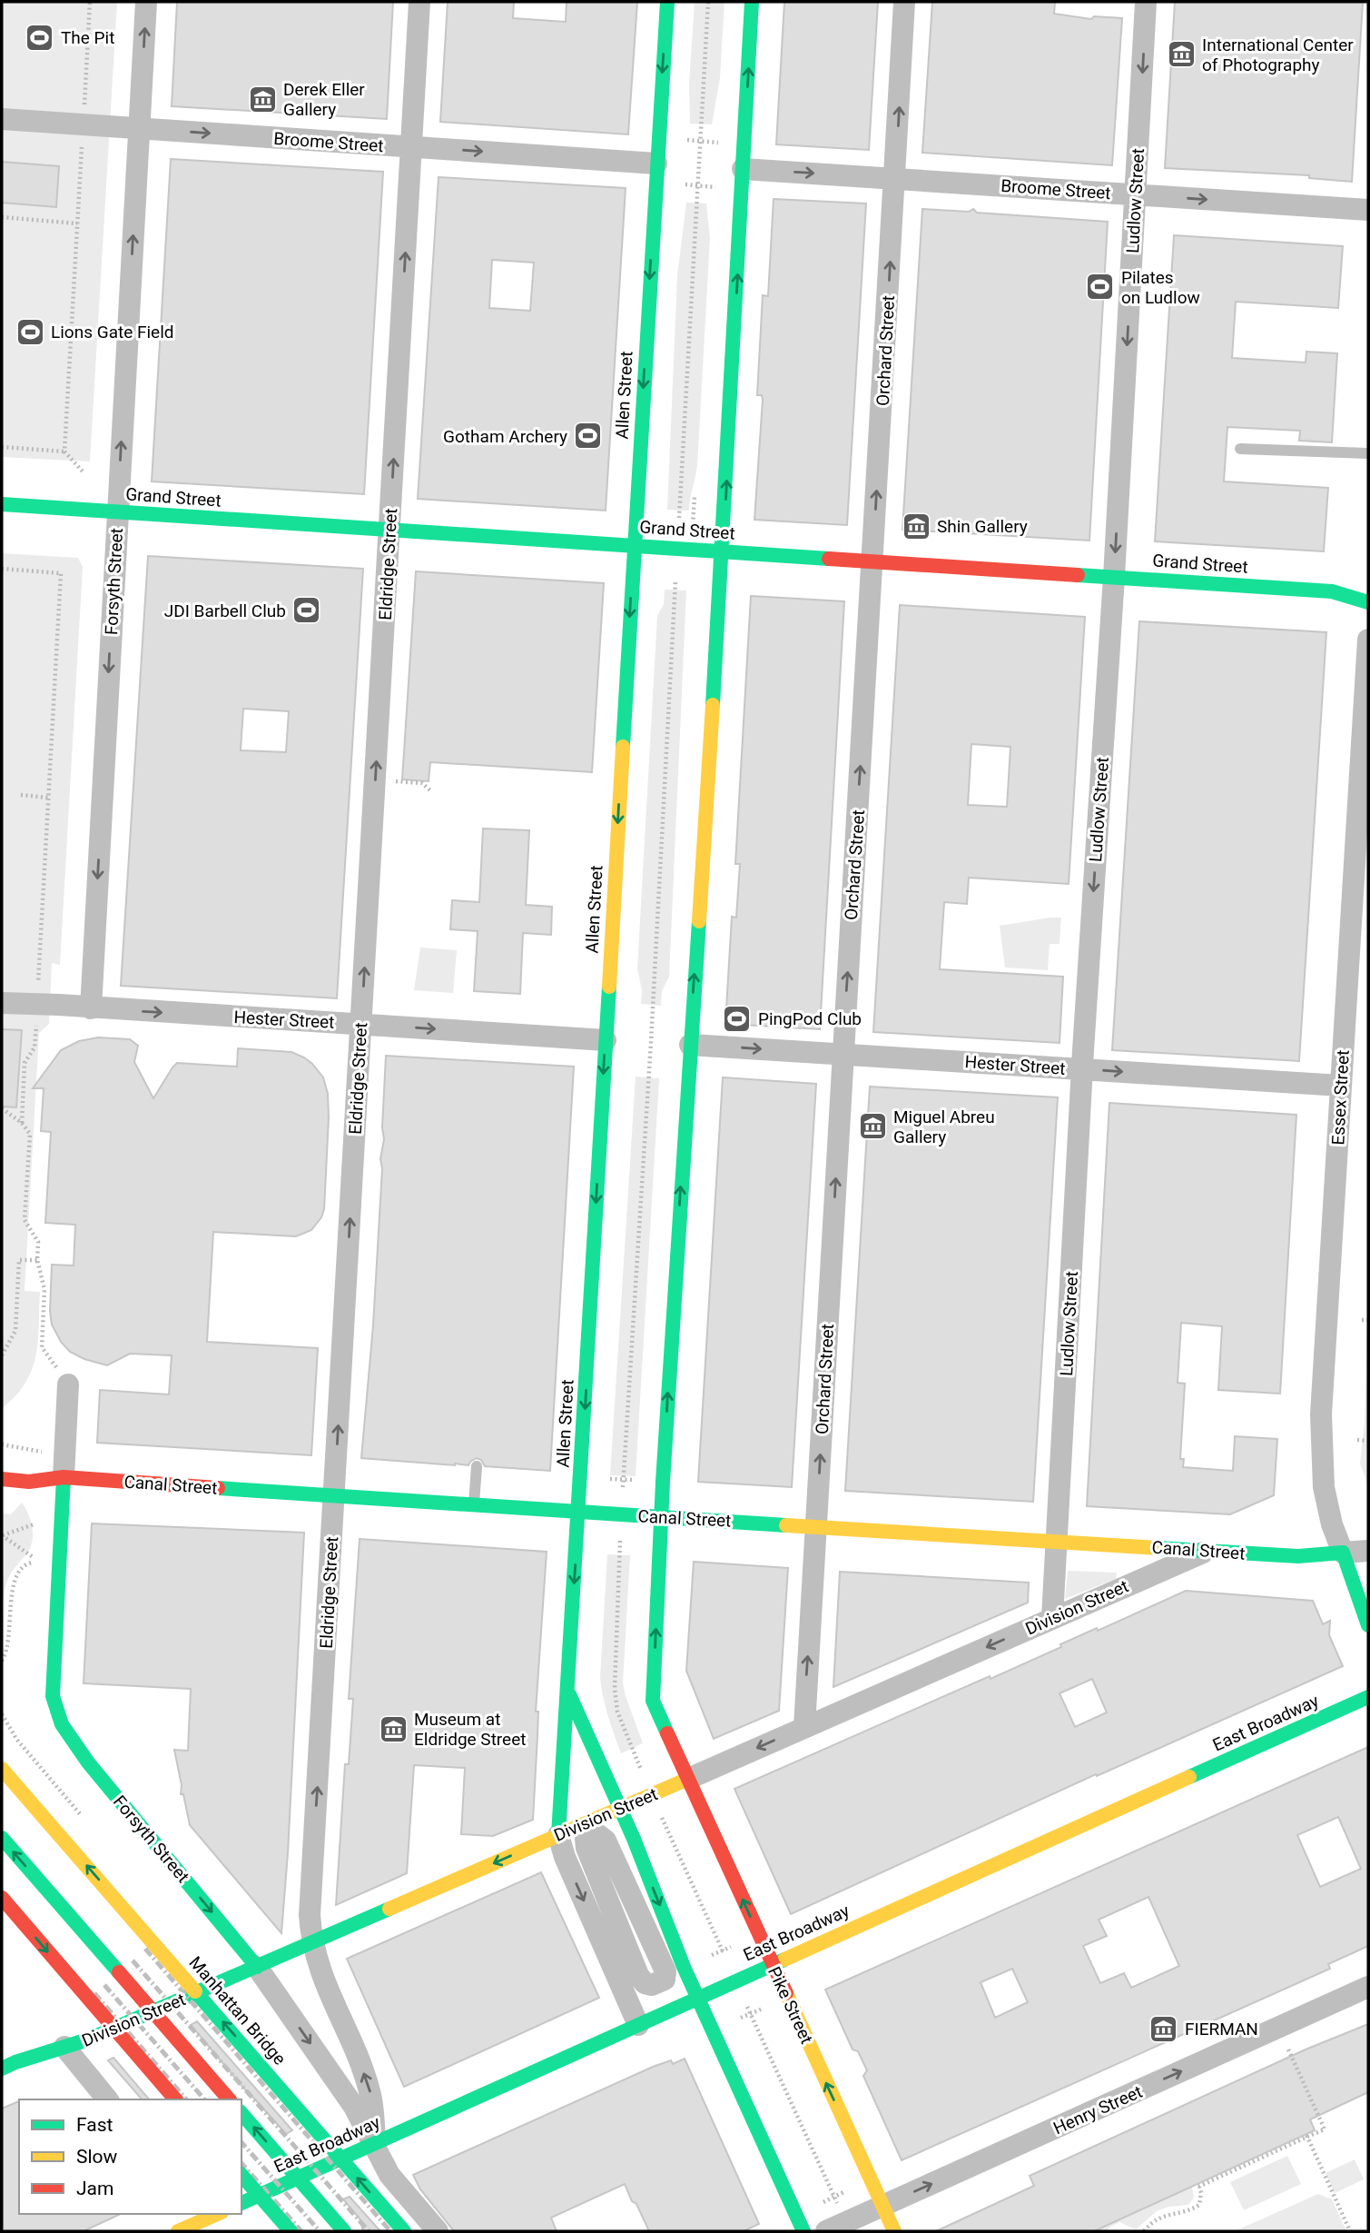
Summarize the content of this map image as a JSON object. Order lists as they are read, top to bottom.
{
  "streets": {
    "main road": [
      "Allen Street",
      "Grand Street",
      "Forsyth Street",
      "Canal Street",
      "Division Street",
      "East Broadway",
      "Pike Street",
      "Manhattan Bridge"
    ],
    "street": [
      "Broome Street",
      "Ludlow Street",
      "Orchard Street",
      "Eldridge Street",
      "Hester Street",
      "Essex Street",
      "Henry Street"
    ]
  },
  "crossings": [
    ["Broome Street", "Ludlow Street"],
    ["Broome Street", "Orchard Street"],
    ["Broome Street", "Allen Street"],
    ["Broome Street", "Eldridge Street"],
    ["Broome Street", "Forsyth Street"],
    ["Ludlow Street", "Grand Street"],
    ["Ludlow Street", "Hester Street"],
    ["Ludlow Street", "Canal Street"],
    ["Ludlow Street", "Division Street"],
    ["Orchard Street", "Grand Street"],
    ["Orchard Street", "Hester Street"],
    ["Orchard Street", "Canal Street"],
    ["Orchard Street", "Division Street"],
    ["Allen Street", "Grand Street"],
    ["Allen Street", "Hester Street"],
    ["Allen Street", "Canal Street"],
    ["Allen Street", "Division Street"],
    ["Grand Street", "Eldridge Street"],
    ["Grand Street", "Forsyth Street"],
    ["Eldridge Street", "Forsyth Street"],
    ["Eldridge Street", "Hester Street"],
    ["Eldridge Street", "Canal Street"],
    ["Eldridge Street", "Division Street"],
    ["Eldridge Street", "East Broadway"],
    ["Forsyth Street", "Hester Street"],
    ["Forsyth Street", "Canal Street"],
    ["Forsyth Street", "Division Street"],
    ["Forsyth Street", "East Broadway"],
    ["Hester Street", "Essex Street"],
    ["Essex Street", "Canal Street"],
    ["Canal Street", "Division Street"],
    ["Division Street", "Pike Street"],
    ["East Broadway", "Pike Street"],
    ["Pike Street", "Henry Street"]
  ],
  "one_way": [
    "Broome Street",
    "Ludlow Street",
    "Orchard Street",
    "Eldridge Street",
    "Hester Street",
    "Division Street",
    "Henry Street"
  ],
  "places": {
    "sports": [
      "The Pit",
      "Pilates on Ludlow",
      "Lions Gate Field",
      "Gotham Archery",
      "JDI Barbell Club",
      "PingPod Club"
    ],
    "museum": [
      "International Center of Photography",
      "Derek Eller Gallery",
      "Shin Gallery",
      "Miguel Abreu Gallery",
      "Museum at Eldridge Street",
      "FIERMAN"
    ]
  },
  "legend": ["Fast", "Slow", "Jam"]
}
